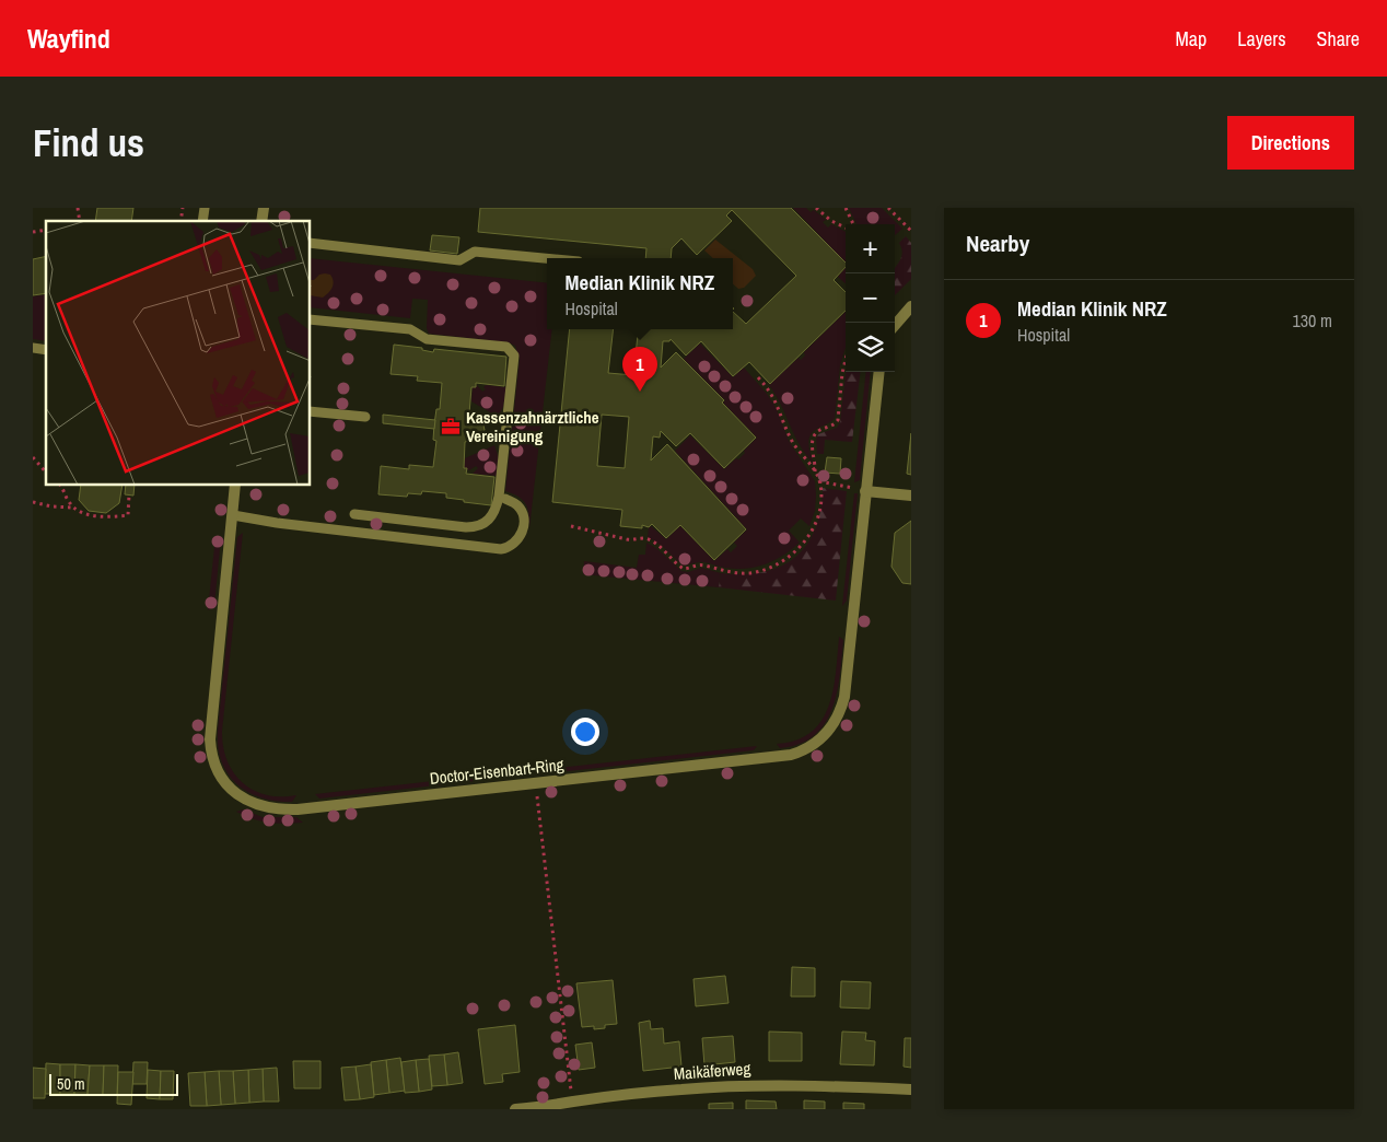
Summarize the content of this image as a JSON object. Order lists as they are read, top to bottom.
{
  "streets": {
    "street": ["Doctor-Eisenbart-Ring", "Maikäferweg"]
  },
  "places": {
    "office": ["Kassenzahnärztliche Vereinigung"]
  },
  "scale_bar": "50 m",
  "page": {
    "header": "Wayfind",
    "nav": ["Map", "Layers", "Share"],
    "buttons": "Directions",
    "title": "Find us",
    "heading": "Nearby",
    "map_buttons": ["+", "−"],
    "popup": ["Median Klinik NRZ", "Hospital"],
    "list": [
      {
        "mark": "1",
        "name": "Median Klinik NRZ",
        "note": "Hospital",
        "value": "130 m"
      }
    ],
    "pins": "1",
    "scale": "50 m"
  }
}
